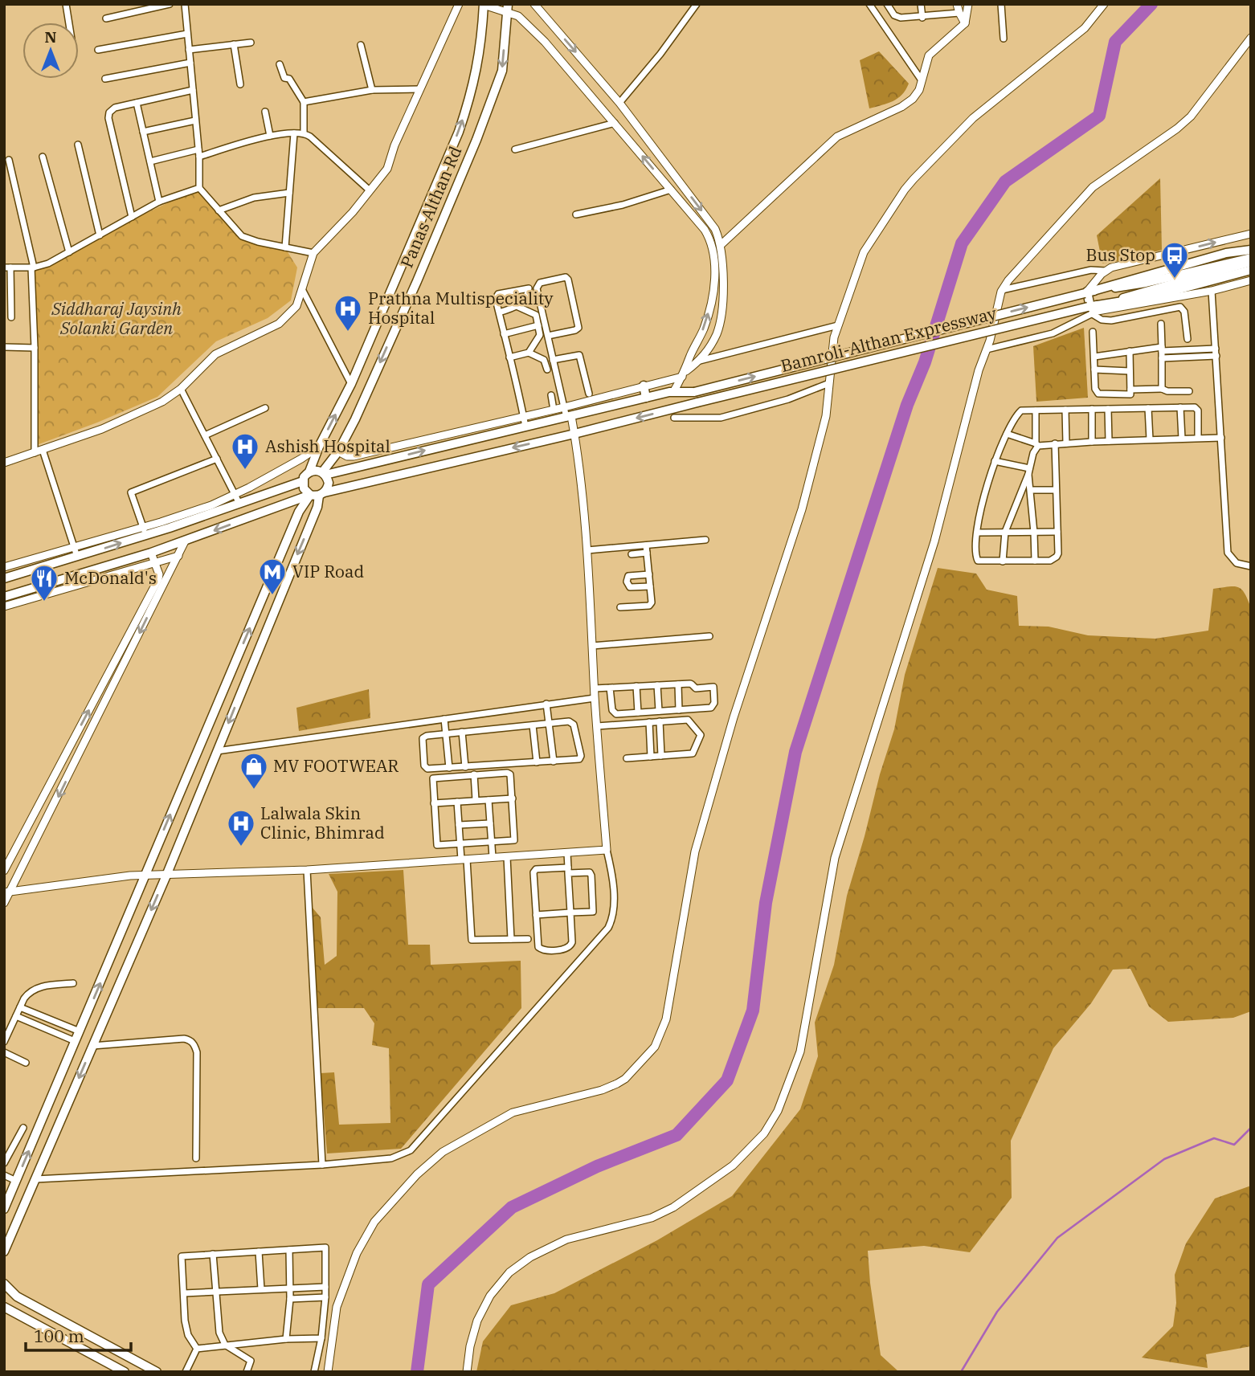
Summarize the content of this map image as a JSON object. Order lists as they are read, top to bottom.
{
  "streets": {
    "main road": ["Panas Althan Rd", "Bamroli-Althan Expressway"]
  },
  "crossings": [
    ["Panas Althan Rd", "Bamroli-Althan Expressway"]
  ],
  "parks": ["Siddharaj Jaysinh Solanki Garden"],
  "places": {
    "bus stop": ["Bus Stop"],
    "hospital": ["Prathna Multispeciality Hospital", "Ashish Hospital", "Lalwala Skin Clinic, Bhimrad"],
    "metro station": ["VIP Road"],
    "restaurant": ["McDonald's"],
    "shop": ["MV FOOTWEAR"]
  },
  "scale_bar": "100 m",
  "north": "top"
}
